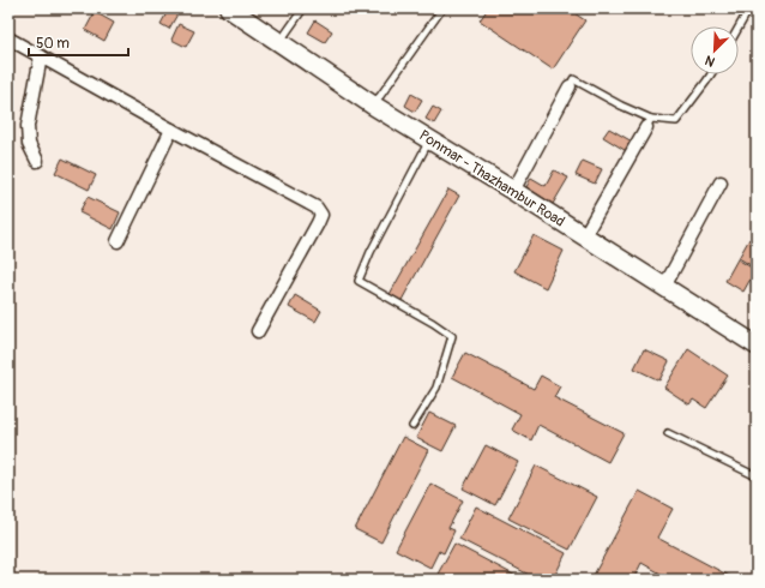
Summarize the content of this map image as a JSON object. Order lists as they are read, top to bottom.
{
  "streets": {
    "street": ["Ponmar - Thazhambur Road"]
  },
  "scale_bar": "50 m",
  "north": "bottom left"
}
